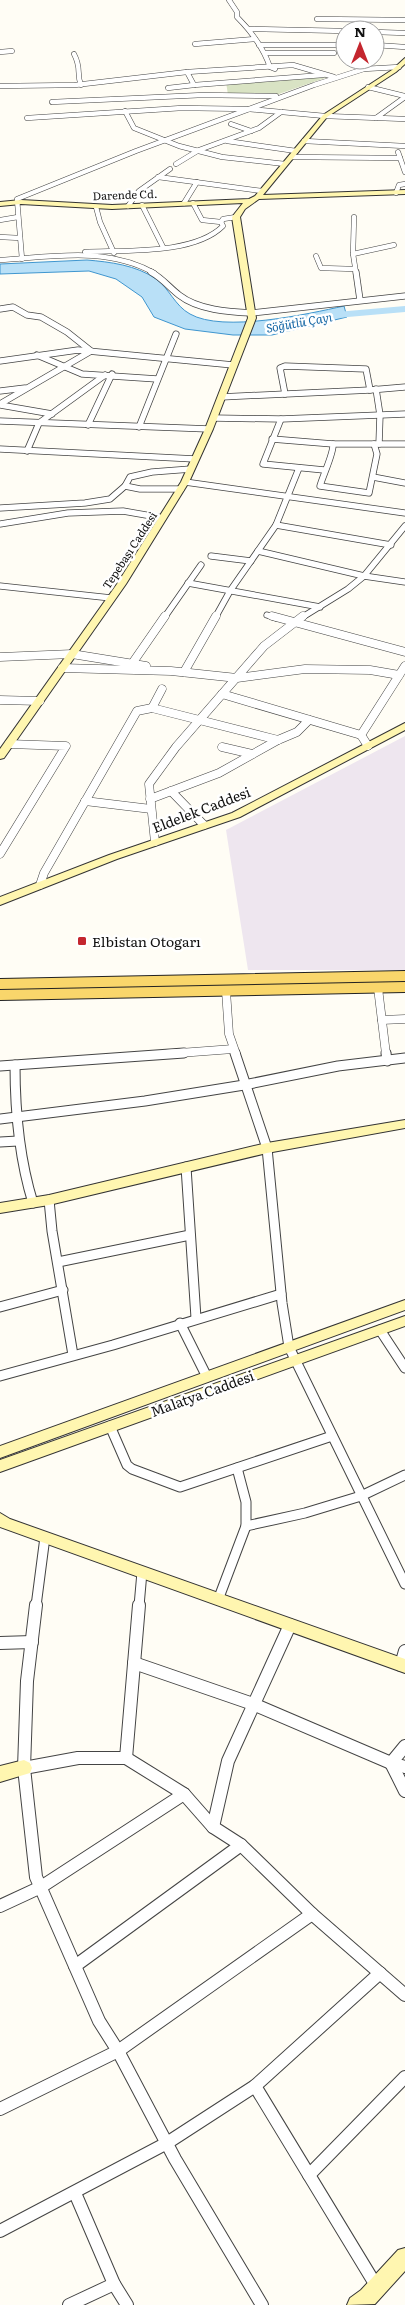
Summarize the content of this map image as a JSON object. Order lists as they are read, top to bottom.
{
  "streets": {
    "street": [
      "Darende Cd.",
      "Tepebaşı Caddesi",
      "Eldelek Caddesi",
      "Malatya Caddesi"
    ]
  },
  "water": ["Söğütlü Çayı"],
  "places": {
    "transit": ["Elbistan Otogarı"]
  },
  "north": "top"
}
